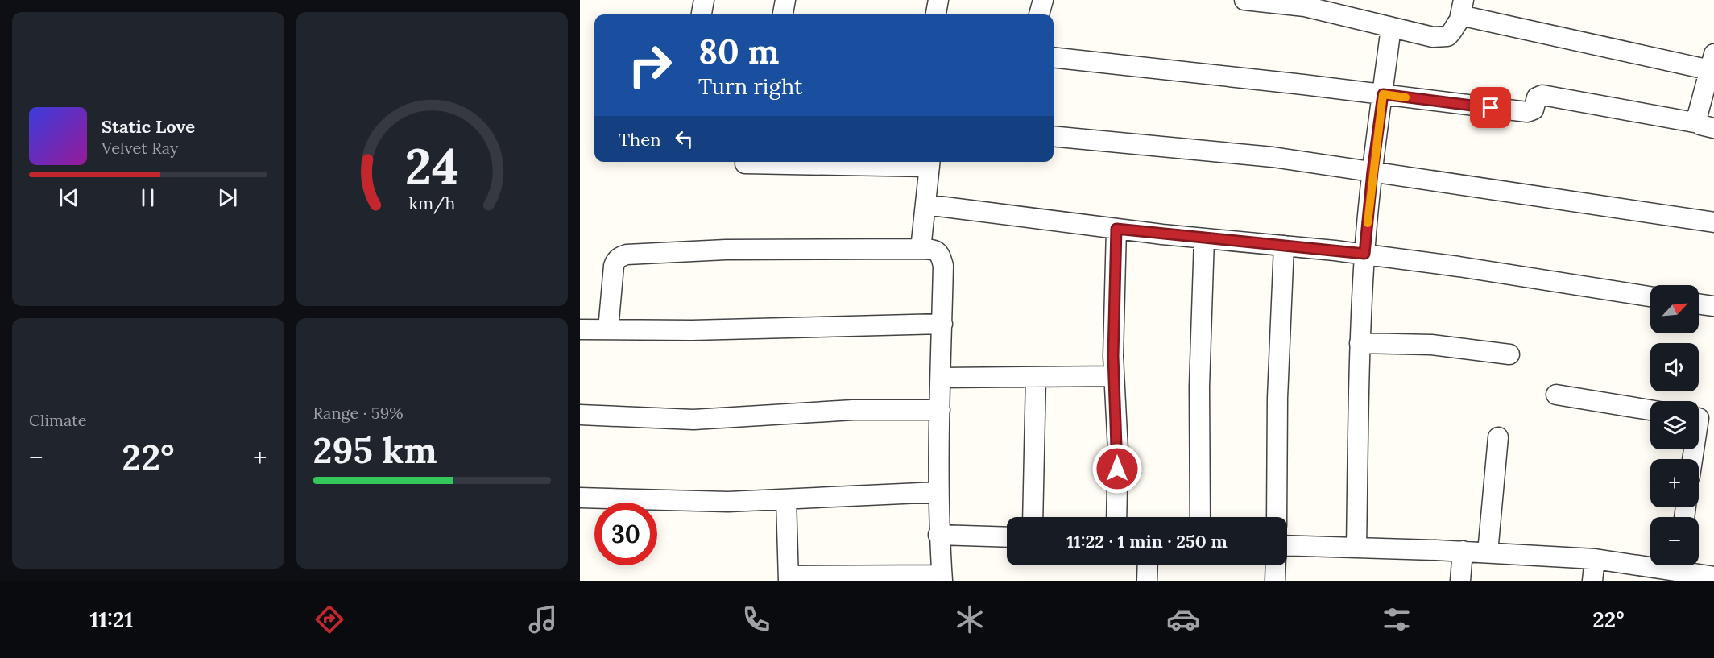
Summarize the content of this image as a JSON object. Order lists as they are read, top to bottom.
{
  "north": "top right",
  "page": {
    "turn": ["80 m", "Turn right"],
    "song": ["Static Love", "Velvet Ray"],
    "then": "Then",
    "map_buttons": ["+", "−"],
    "tile": [
      "Climate",
      ["Range · 59%", "295 km"]
    ],
    "heat": ["−", "22°", "+"],
    "limit": "30",
    "trip": "11:22 · 1 min · 250 m",
    "tabs": ["11:21", "22°"],
    "gauge": ["24", "km/h"]
  }
}
